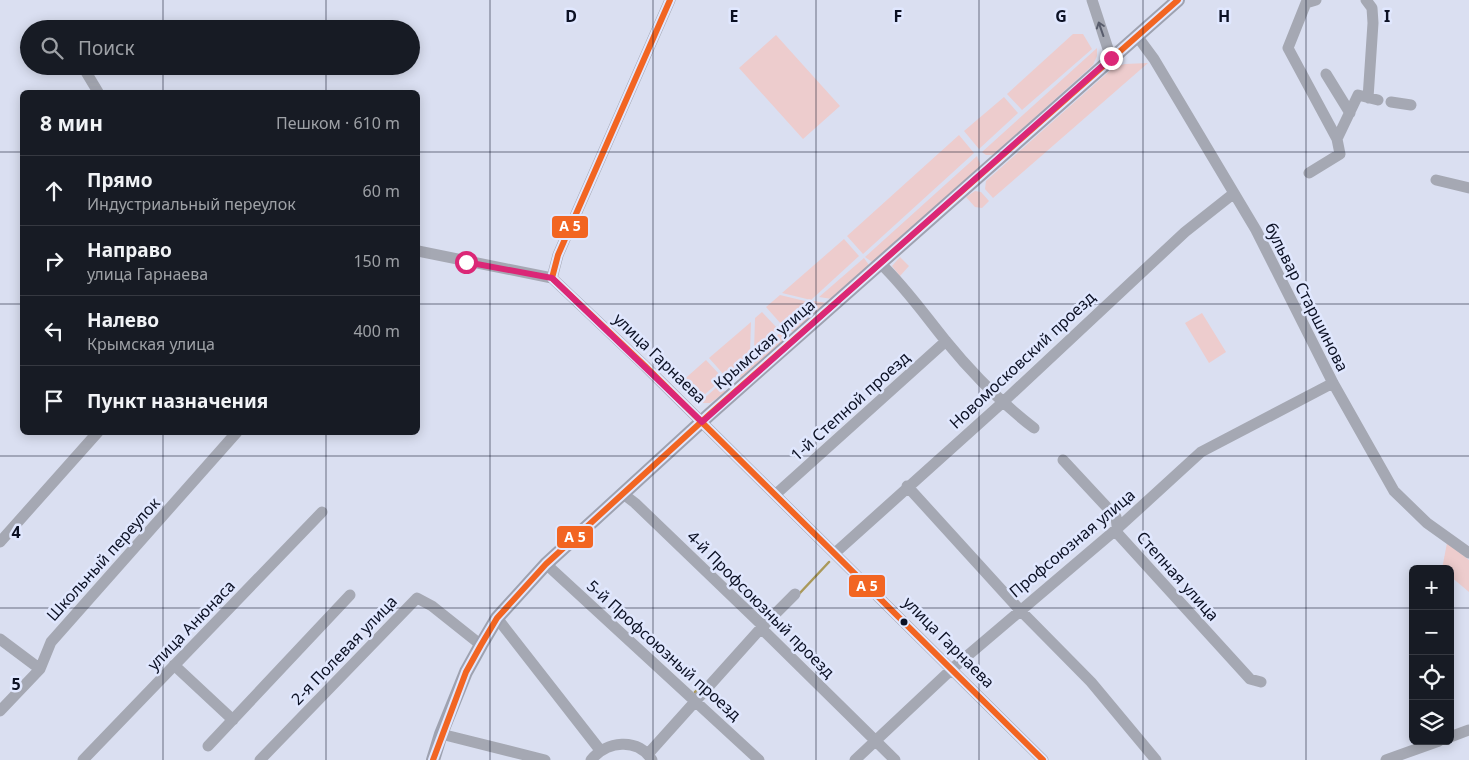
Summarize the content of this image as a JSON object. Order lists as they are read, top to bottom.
{
  "streets": {
    "main road": ["Крымская улица"],
    "street": [
      "бульвар Старшинова",
      "улица Гарнаева",
      "Новомосковский проезд",
      "1-й Степной проезд",
      "Профсоюзная улица",
      "Школьный переулок",
      "Степная улица",
      "4-й Профсоюзный проезд",
      "улица Анюнаса",
      "2-я Полевая улица",
      "5-й Профсоюзный проезд"
    ]
  },
  "crossings": [
    ["бульвар Старшинова", "Крымская улица"],
    ["бульвар Старшинова", "Новомосковский проезд"],
    ["бульвар Старшинова", "Профсоюзная улица"],
    ["Крымская улица", "улица Гарнаева"],
    ["Крымская улица", "4-й Профсоюзный проезд"],
    ["Крымская улица", "2-я Полевая улица"],
    ["Крымская улица", "5-й Профсоюзный проезд"],
    ["улица Гарнаева", "Новомосковский проезд"],
    ["улица Гарнаева", "1-й Степной проезд"],
    ["улица Гарнаева", "Профсоюзная улица"],
    ["Профсоюзная улица", "Степная улица"],
    ["Профсоюзная улица", "4-й Профсоюзный проезд"]
  ],
  "page": {
    "search": "Поиск",
    "heading": ["8 мин", "Пешком · 610 m"],
    "list": [
      ["Прямо", "Индустриальный переулок", "60 m"],
      ["Направо", "улица Гарнаева", "150 m"],
      ["Налево", "Крымская улица", "400 m"],
      "Пункт назначения"
    ],
    "map_buttons": ["+", "−"]
  },
  "grid": {
    "columns": [
      "D",
      "E",
      "F",
      "G",
      "H",
      "I"
    ],
    "rows": ["4", "5"]
  }
}
